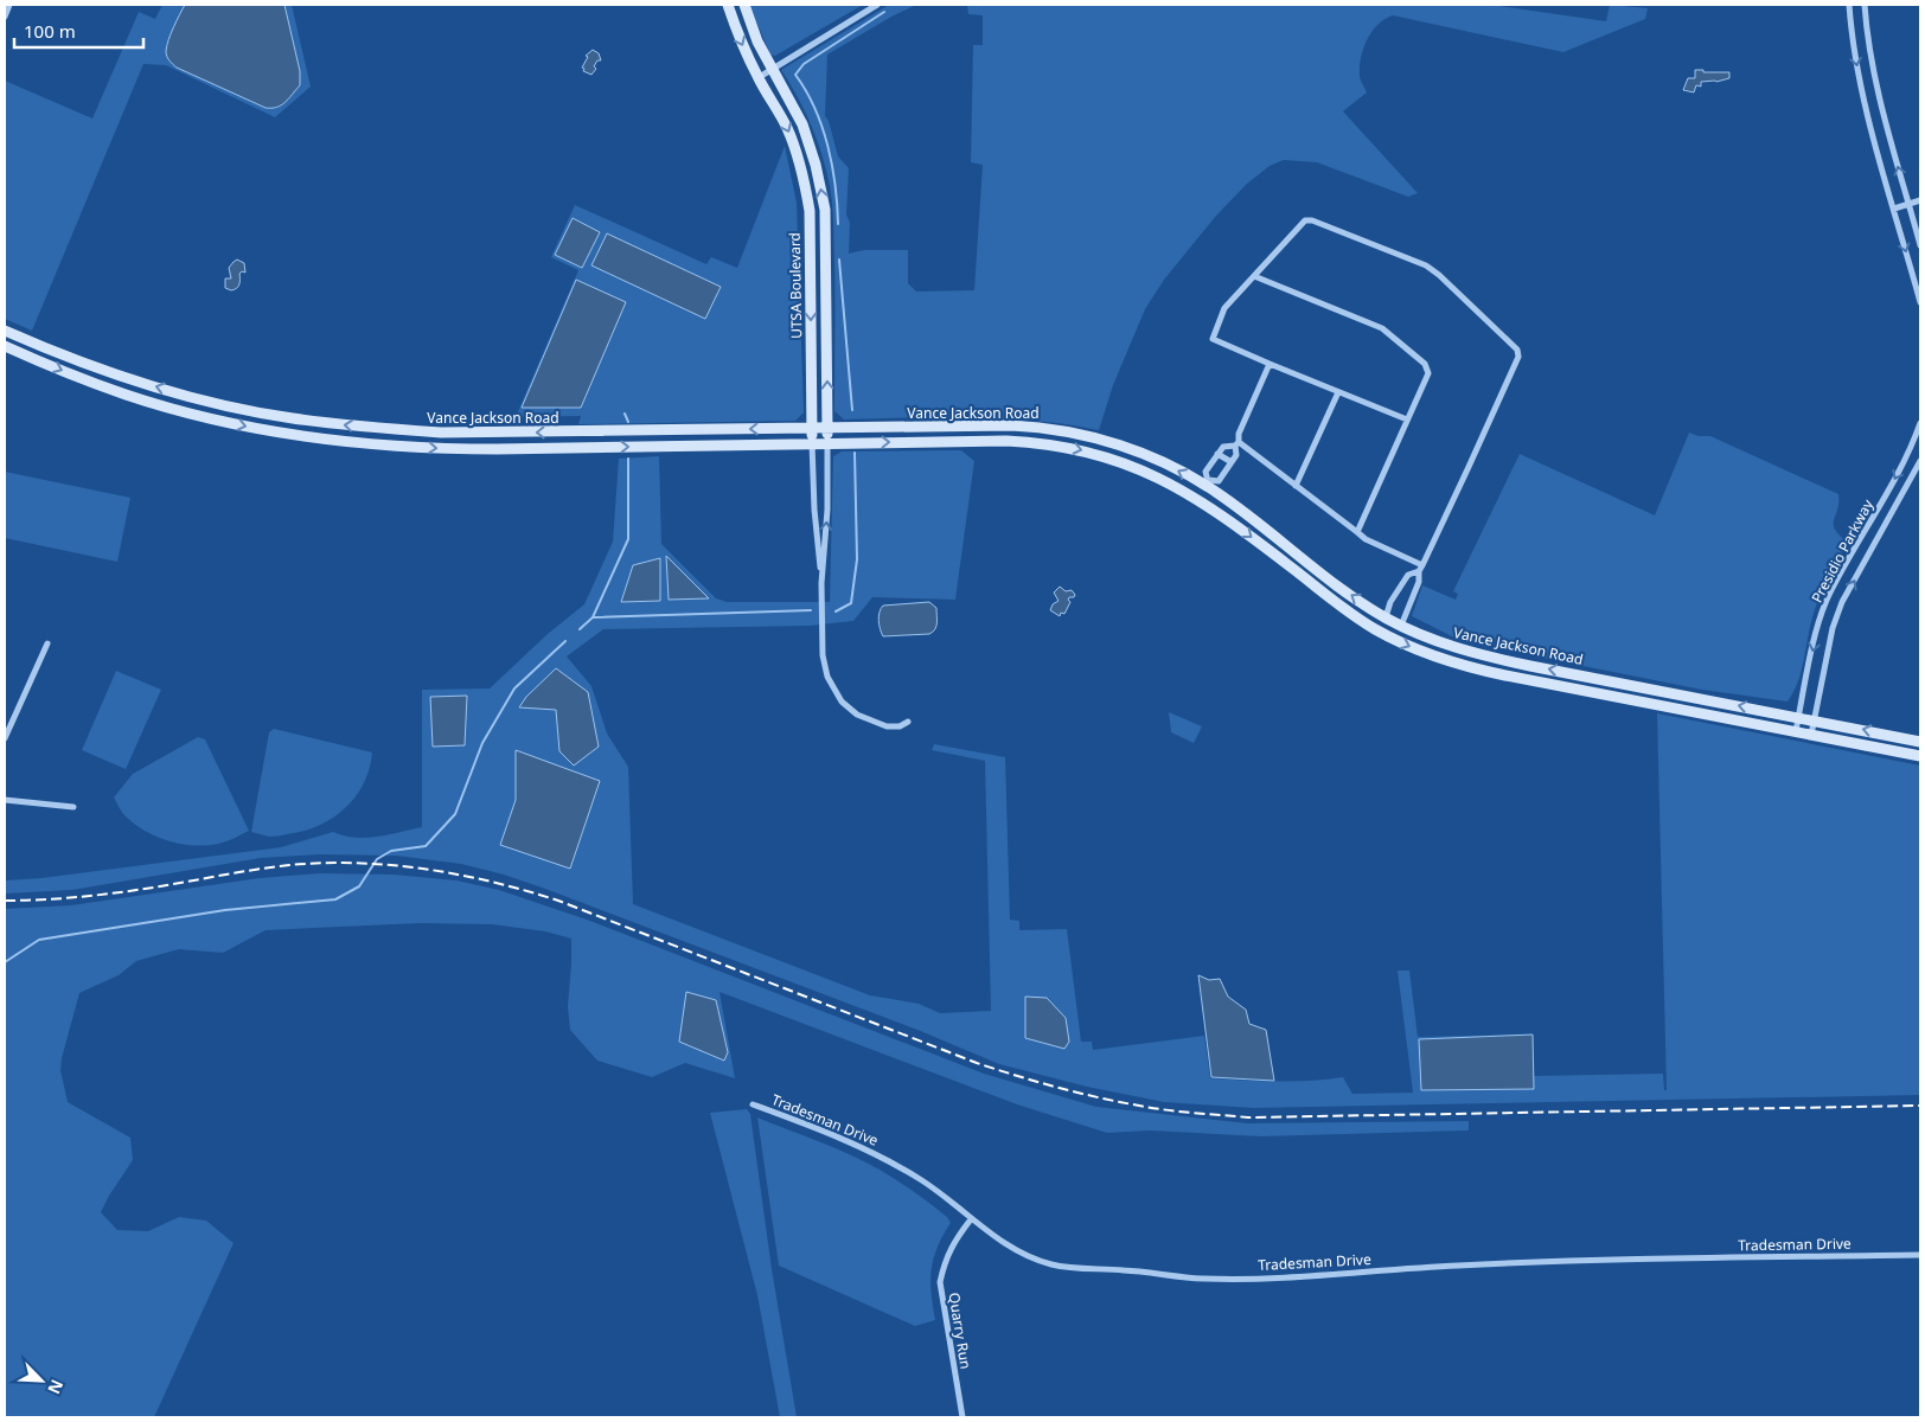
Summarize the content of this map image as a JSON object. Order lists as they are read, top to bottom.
{
  "streets": {
    "main road": ["UTSA Boulevard", "Vance Jackson Road"],
    "street": ["Presidio Parkway", "Tradesman Drive", "Quarry Run"]
  },
  "crossings": [
    ["UTSA Boulevard", "Vance Jackson Road"],
    ["Vance Jackson Road", "Presidio Parkway"],
    ["Tradesman Drive", "Quarry Run"]
  ],
  "scale_bar": "100 m",
  "north": "bottom right"
}
